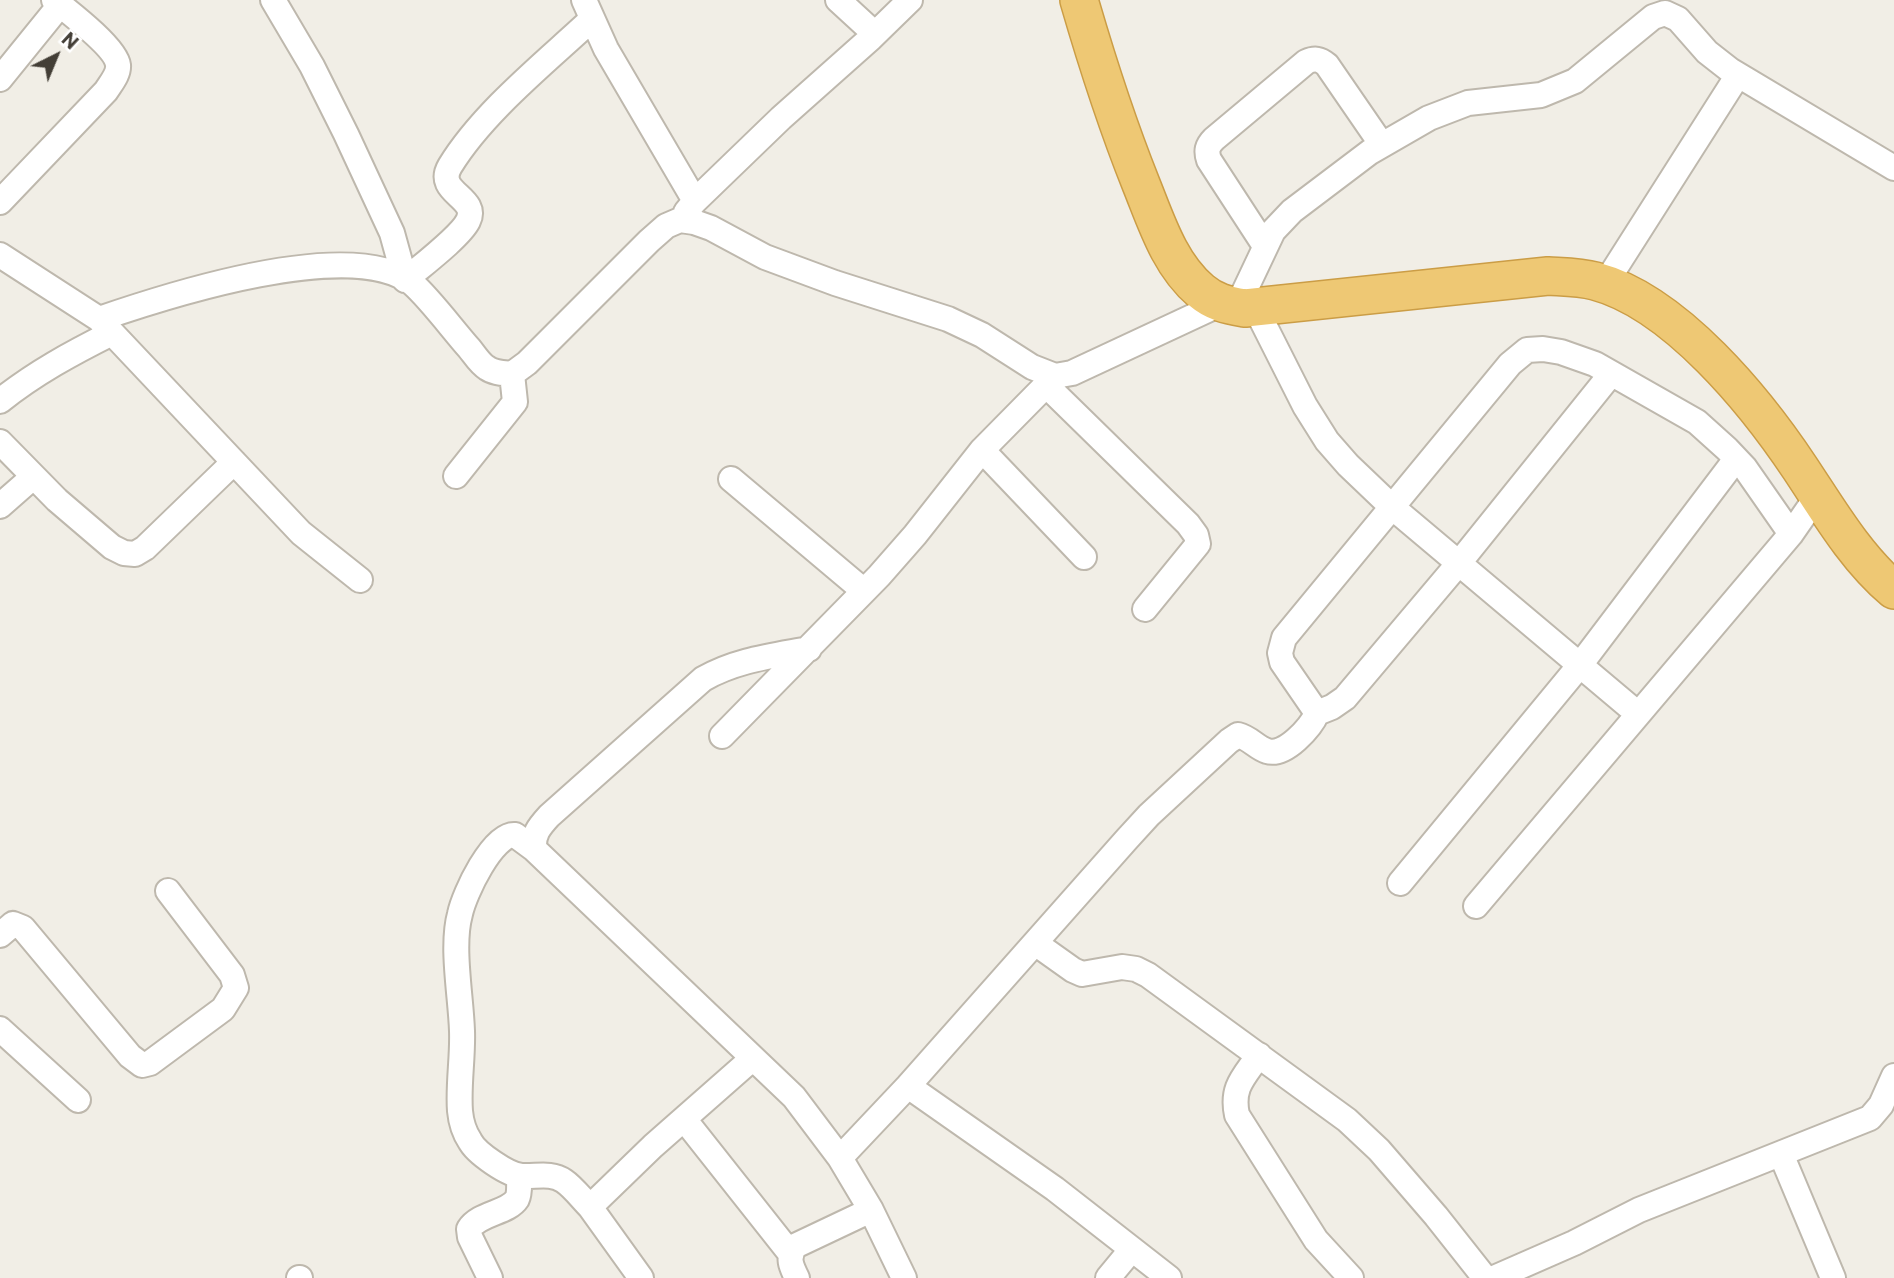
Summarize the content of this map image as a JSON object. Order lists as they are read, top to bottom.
{
  "north": "top right"
}
